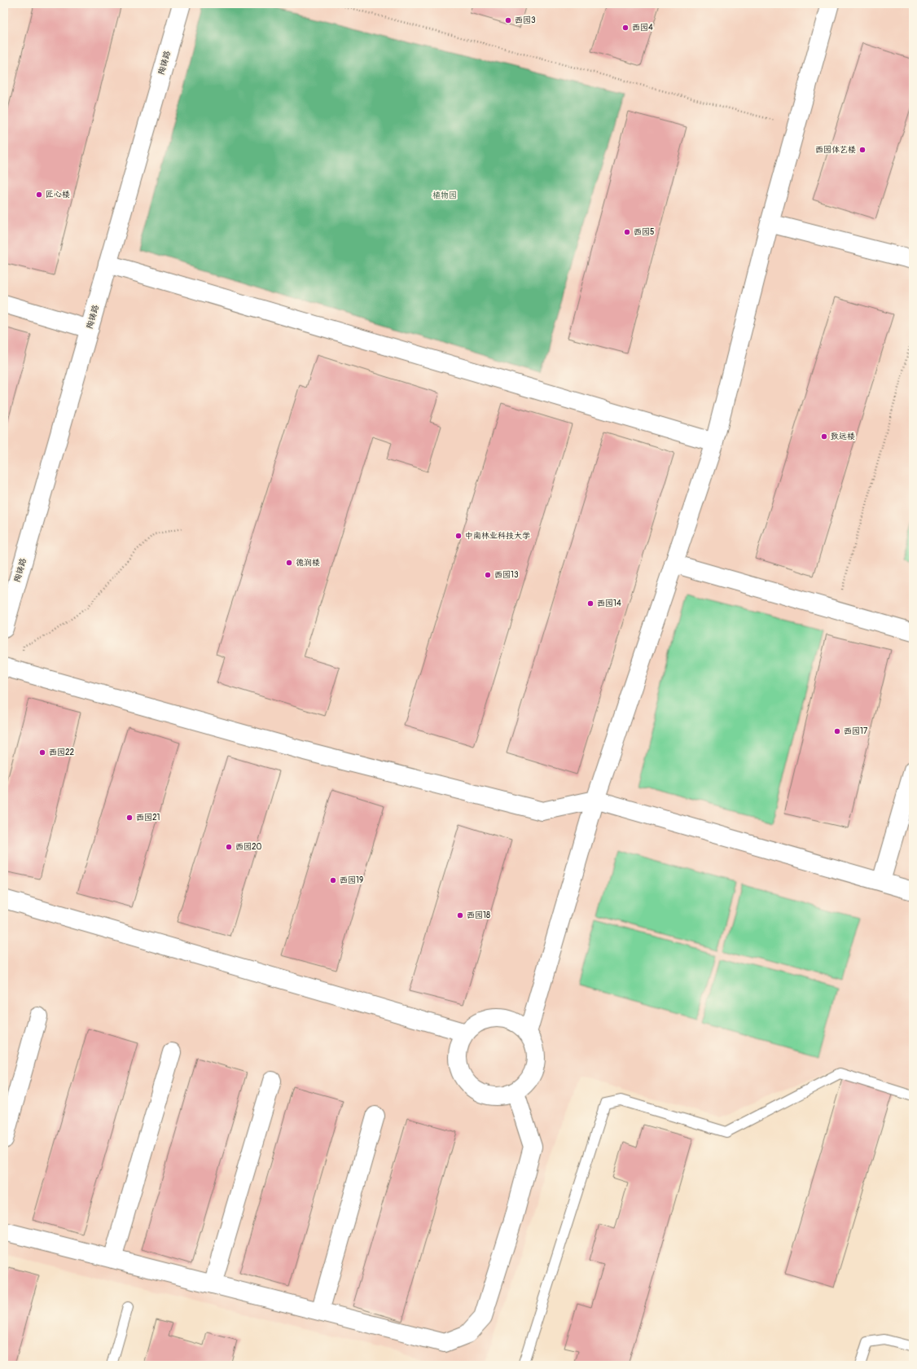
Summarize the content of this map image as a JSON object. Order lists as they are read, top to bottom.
{
  "streets": {
    "street": ["陶铸路"]
  },
  "parks": ["植物园"],
  "places": [
    "西园3",
    "西园4",
    "西园体艺楼",
    "匠心楼",
    "西园5",
    "致远楼",
    "中南林业科技大学",
    "德润楼",
    "西园13",
    "西园14",
    "西园17",
    "西园22",
    "西园21",
    "西园20",
    "西园19",
    "西园18"
  ]
}
